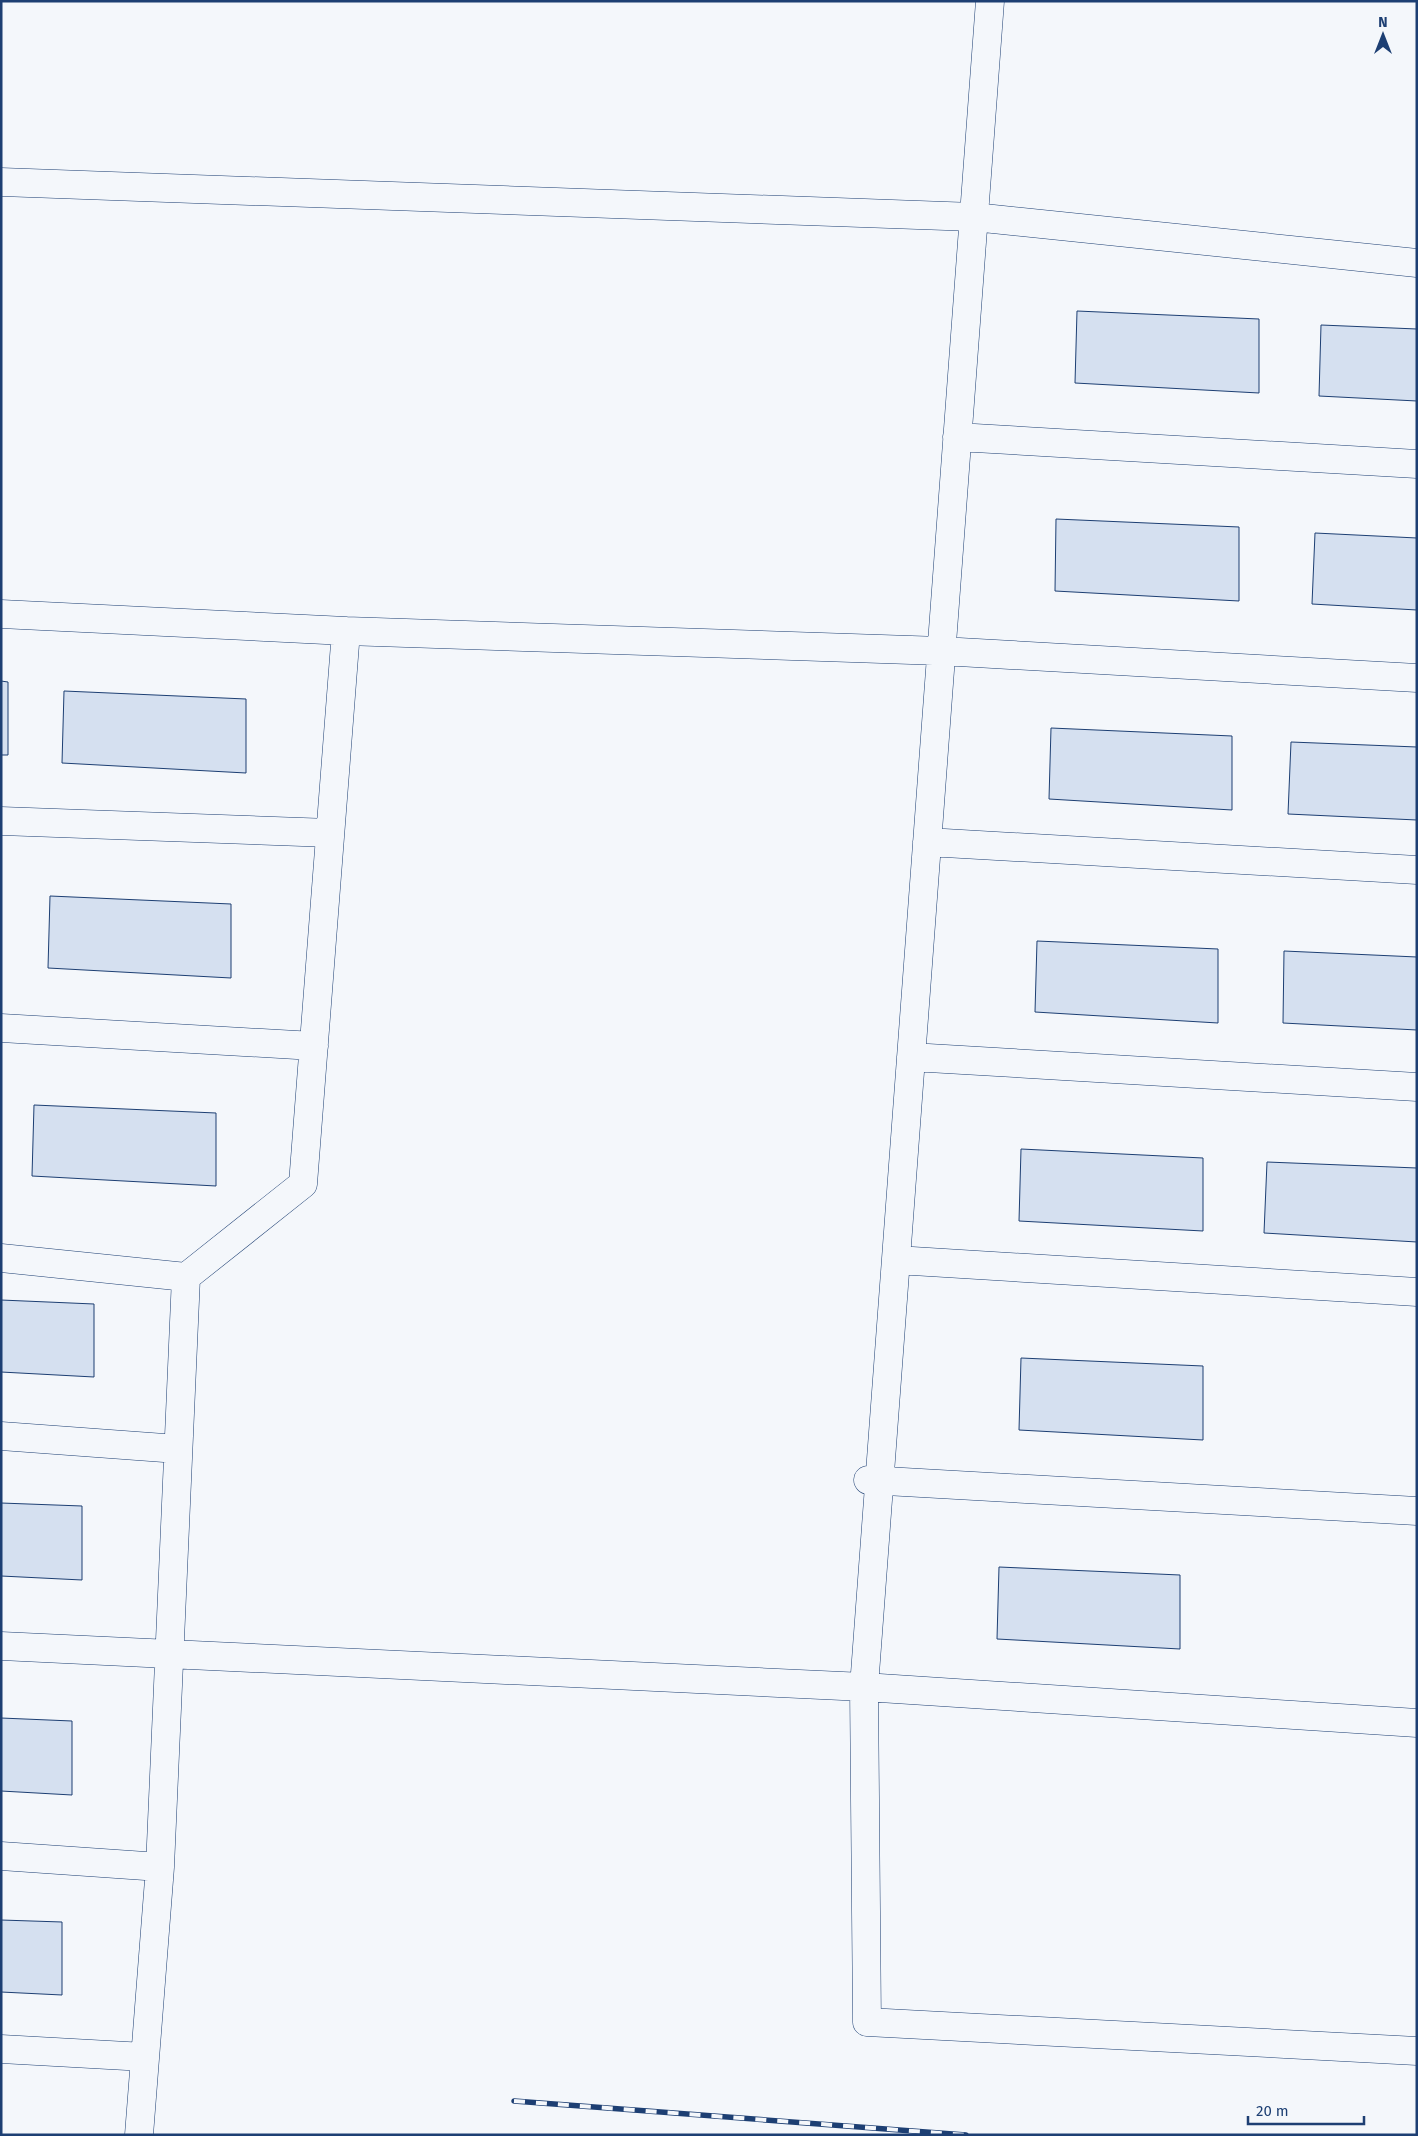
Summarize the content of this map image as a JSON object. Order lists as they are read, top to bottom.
{
  "scale_bar": "20 m",
  "north": "top"
}
